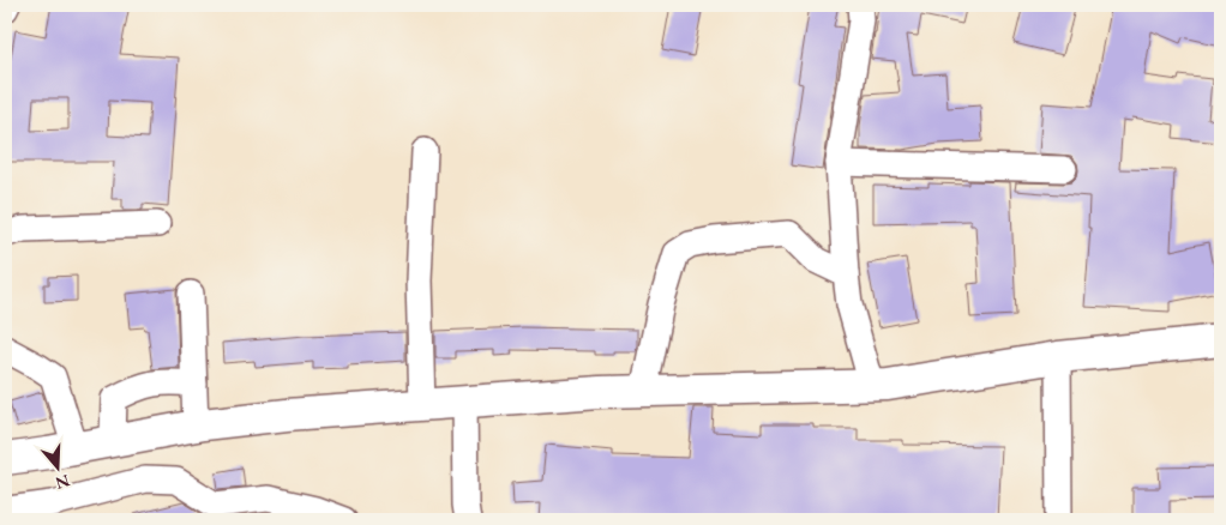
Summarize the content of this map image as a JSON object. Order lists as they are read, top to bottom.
{
  "north": "bottom"
}
